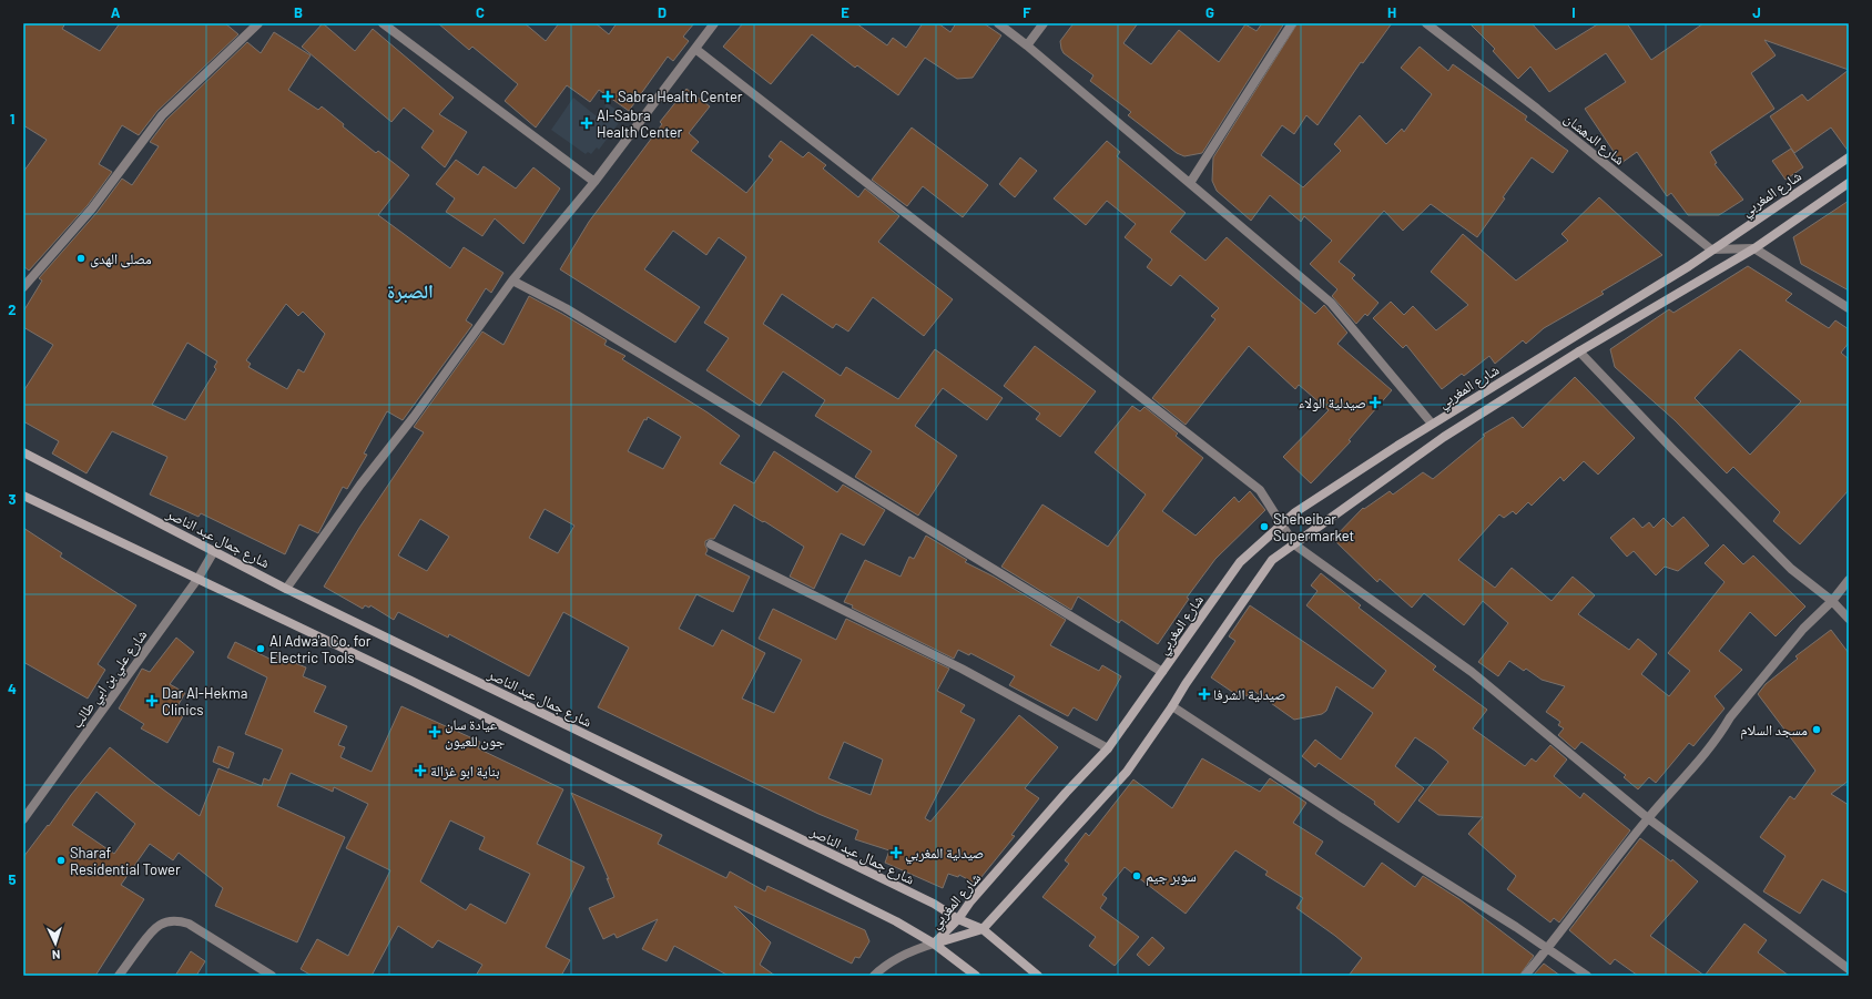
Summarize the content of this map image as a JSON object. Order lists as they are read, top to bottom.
{
  "streets": {
    "main road": ["شارع المغربي", "شارع جمال عبد الناصر"],
    "street": ["شارع الدهشان", "شارع علي بن ابي طالب"]
  },
  "crossings": [
    ["شارع الدهشان", "شارع المغربي"],
    ["شارع المغربي", "شارع جمال عبد الناصر"],
    ["شارع جمال عبد الناصر", "شارع علي بن ابي طالب"]
  ],
  "districts": ["الصبرة"],
  "places": {
    "health": [
      "Sabra Health Center",
      "Al-Sabra Health Center",
      "صيدلية الولاء",
      "صيدلية الشرفا",
      "Dar Al-Hekma Clinics",
      "عيادة سان جون للعيون",
      "بناية ابو غزالة",
      "صيدلية المغربي"
    ],
    "other": [
      "مصلى الهدى",
      "Sheheibar Supermarket",
      "Al Adwa'a Co. for Electric Tools",
      "مسجد السلام",
      "Sharaf Residential Tower",
      "سوبر جيم"
    ]
  },
  "north": "bottom",
  "grid": {
    "columns": [
      "A",
      "B",
      "C",
      "D",
      "E",
      "F",
      "G",
      "H",
      "I",
      "J"
    ],
    "rows": [
      "1",
      "2",
      "3",
      "4",
      "5"
    ]
  }
}
